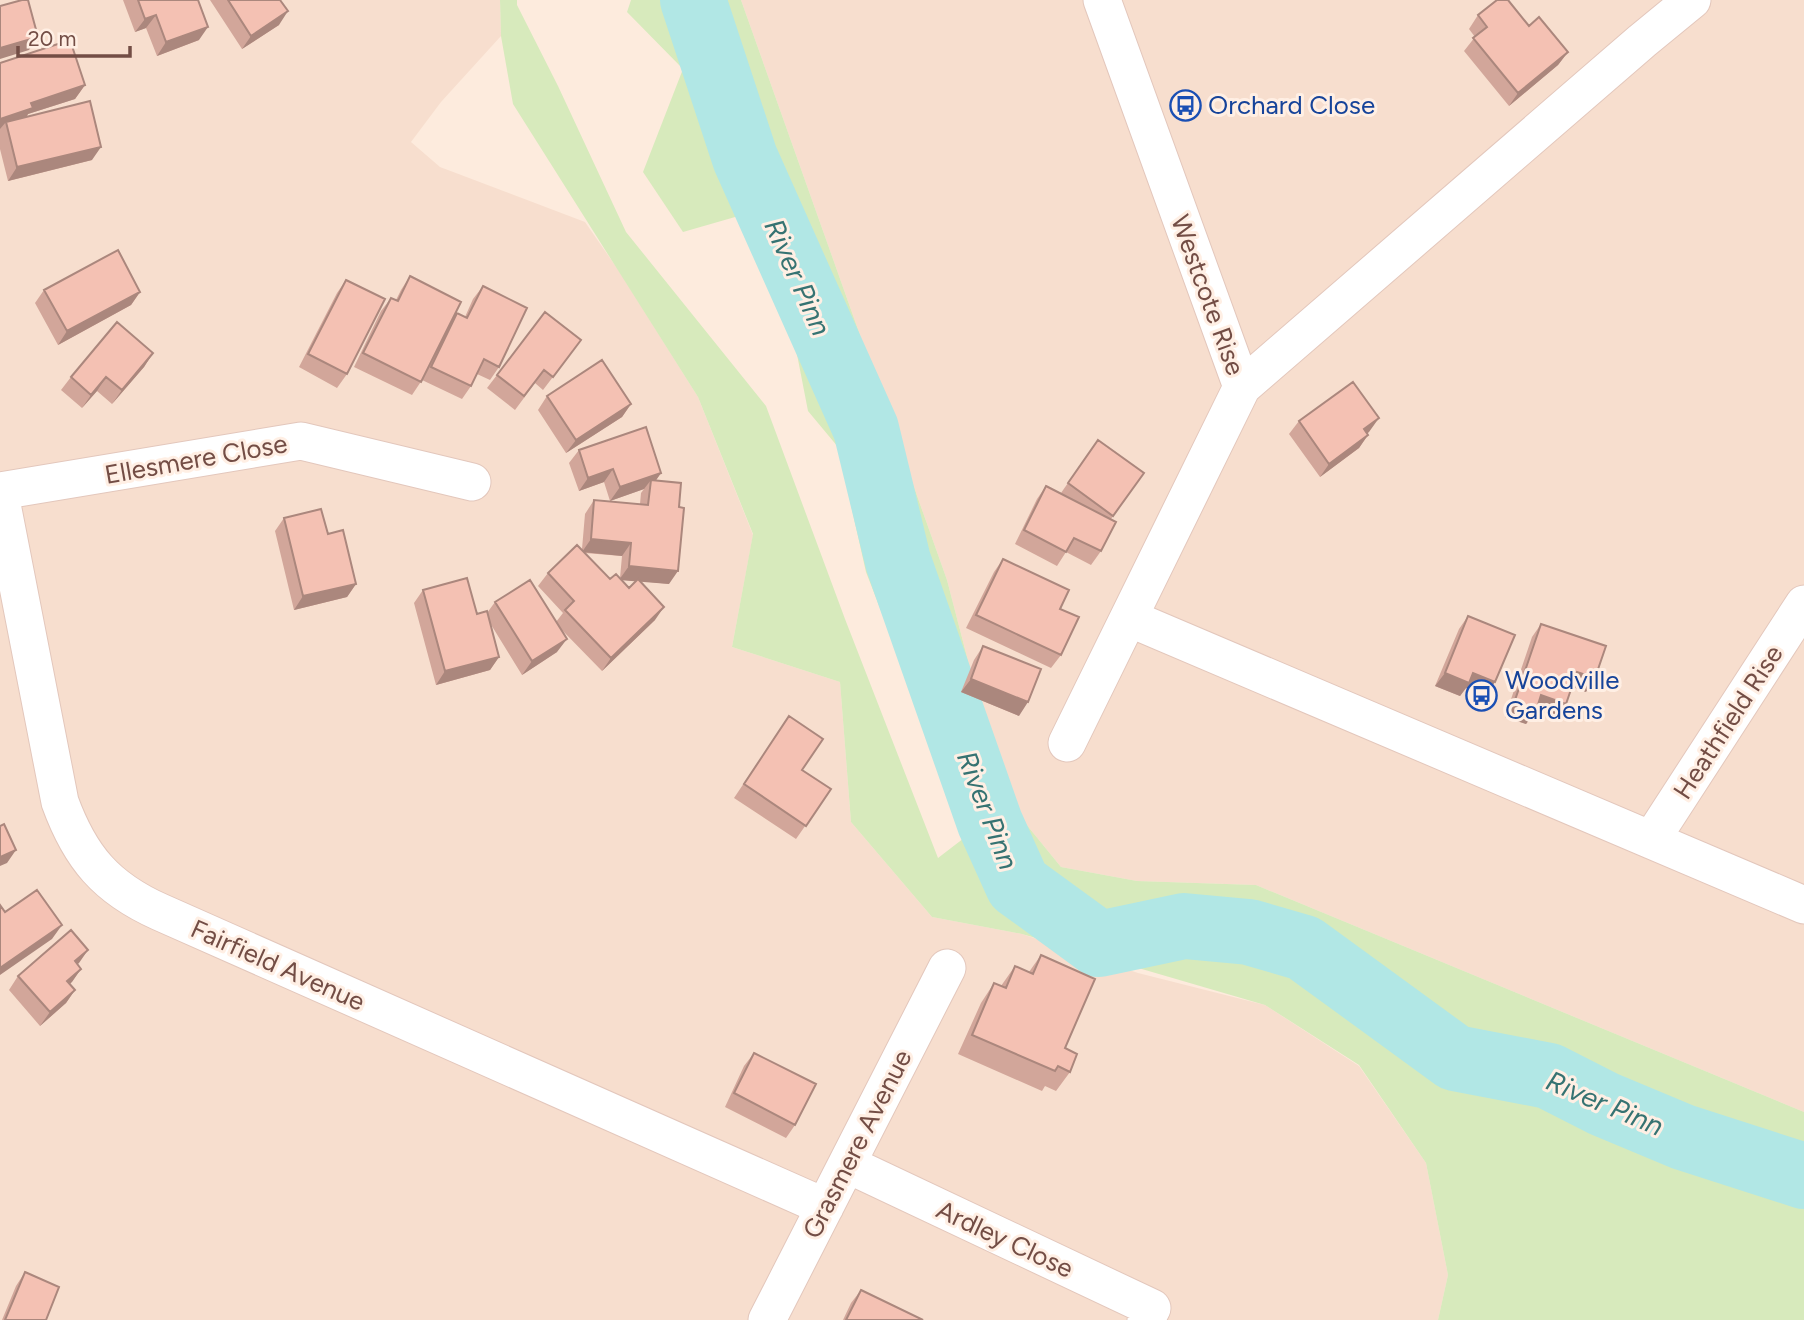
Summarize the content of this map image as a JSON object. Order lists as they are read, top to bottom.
{
  "streets": {
    "street": [
      "Westcote Rise",
      "Ellesmere Close",
      "Heathfield Rise",
      "Fairfield Avenue",
      "Grasmere Avenue",
      "Ardley Close"
    ]
  },
  "crossings": [
    ["Ellesmere Close", "Fairfield Avenue"],
    ["Fairfield Avenue", "Grasmere Avenue"],
    ["Grasmere Avenue", "Ardley Close"]
  ],
  "water": ["River Pinn"],
  "places": {
    "bus stop": ["Orchard Close", "Woodville Gardens"]
  },
  "scale_bar": "20 m"
}
